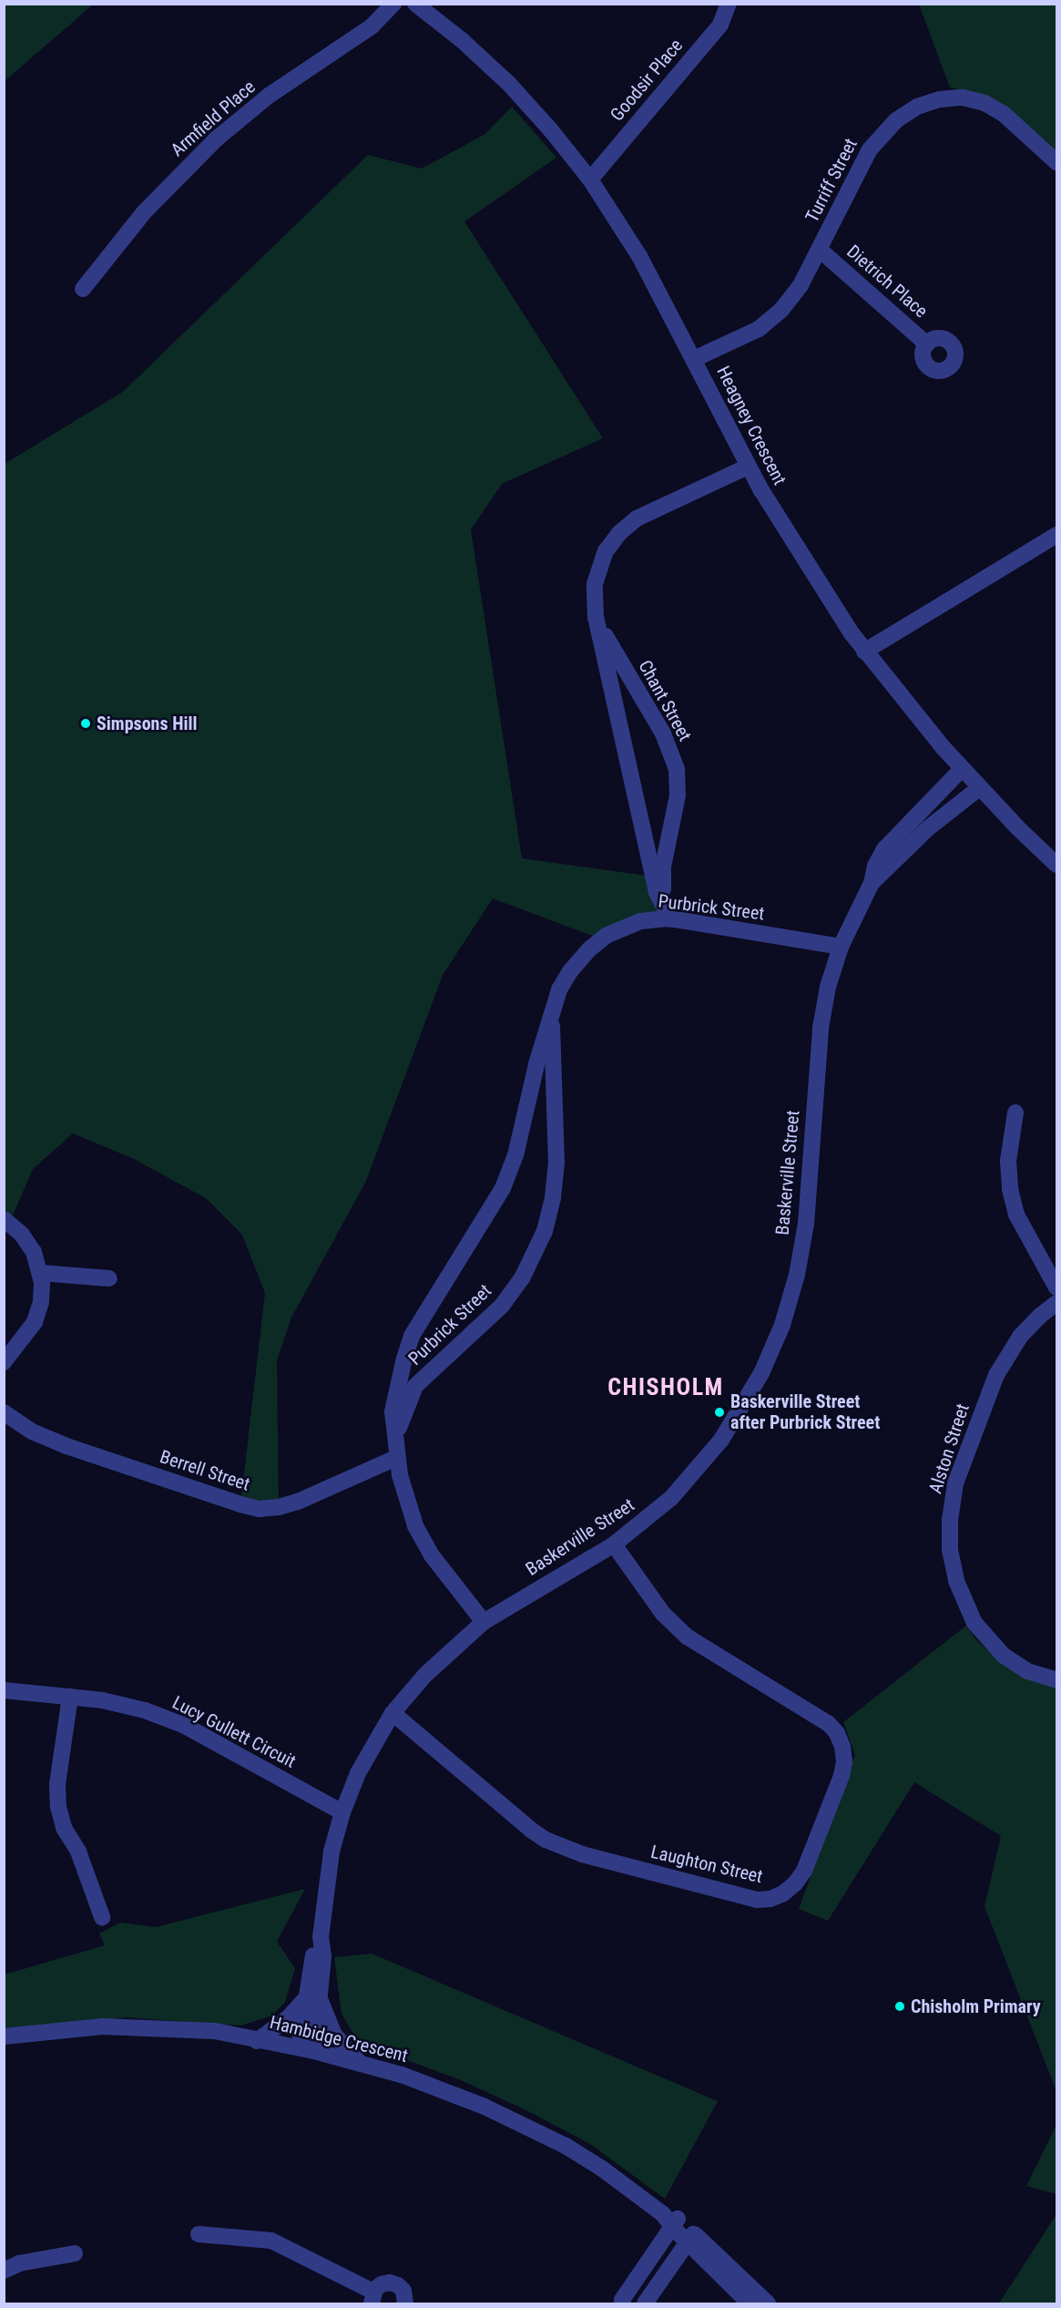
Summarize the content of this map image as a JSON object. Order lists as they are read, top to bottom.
{
  "streets": {
    "street": [
      "Goodsir Place",
      "Armfield Place",
      "Turriff Street",
      "Dietrich Place",
      "Heagney Crescent",
      "Chant Street",
      "Purbrick Street",
      "Baskerville Street",
      "Alston Street",
      "Berrell Street",
      "Lucy Gullett Circuit",
      "Laughton Street",
      "Hambidge Crescent"
    ]
  },
  "crossings": [
    ["Goodsir Place", "Heagney Crescent"],
    ["Turriff Street", "Dietrich Place"],
    ["Turriff Street", "Heagney Crescent"],
    ["Heagney Crescent", "Chant Street"],
    ["Heagney Crescent", "Baskerville Street"],
    ["Chant Street", "Purbrick Street"],
    ["Purbrick Street", "Baskerville Street"],
    ["Purbrick Street", "Berrell Street"],
    ["Baskerville Street", "Lucy Gullett Circuit"],
    ["Baskerville Street", "Laughton Street"],
    ["Baskerville Street", "Hambidge Crescent"]
  ],
  "districts": ["CHISHOLM"],
  "places": ["Simpsons Hill", "Baskerville Street after Purbrick Street", "Chisholm Primary"]
}
